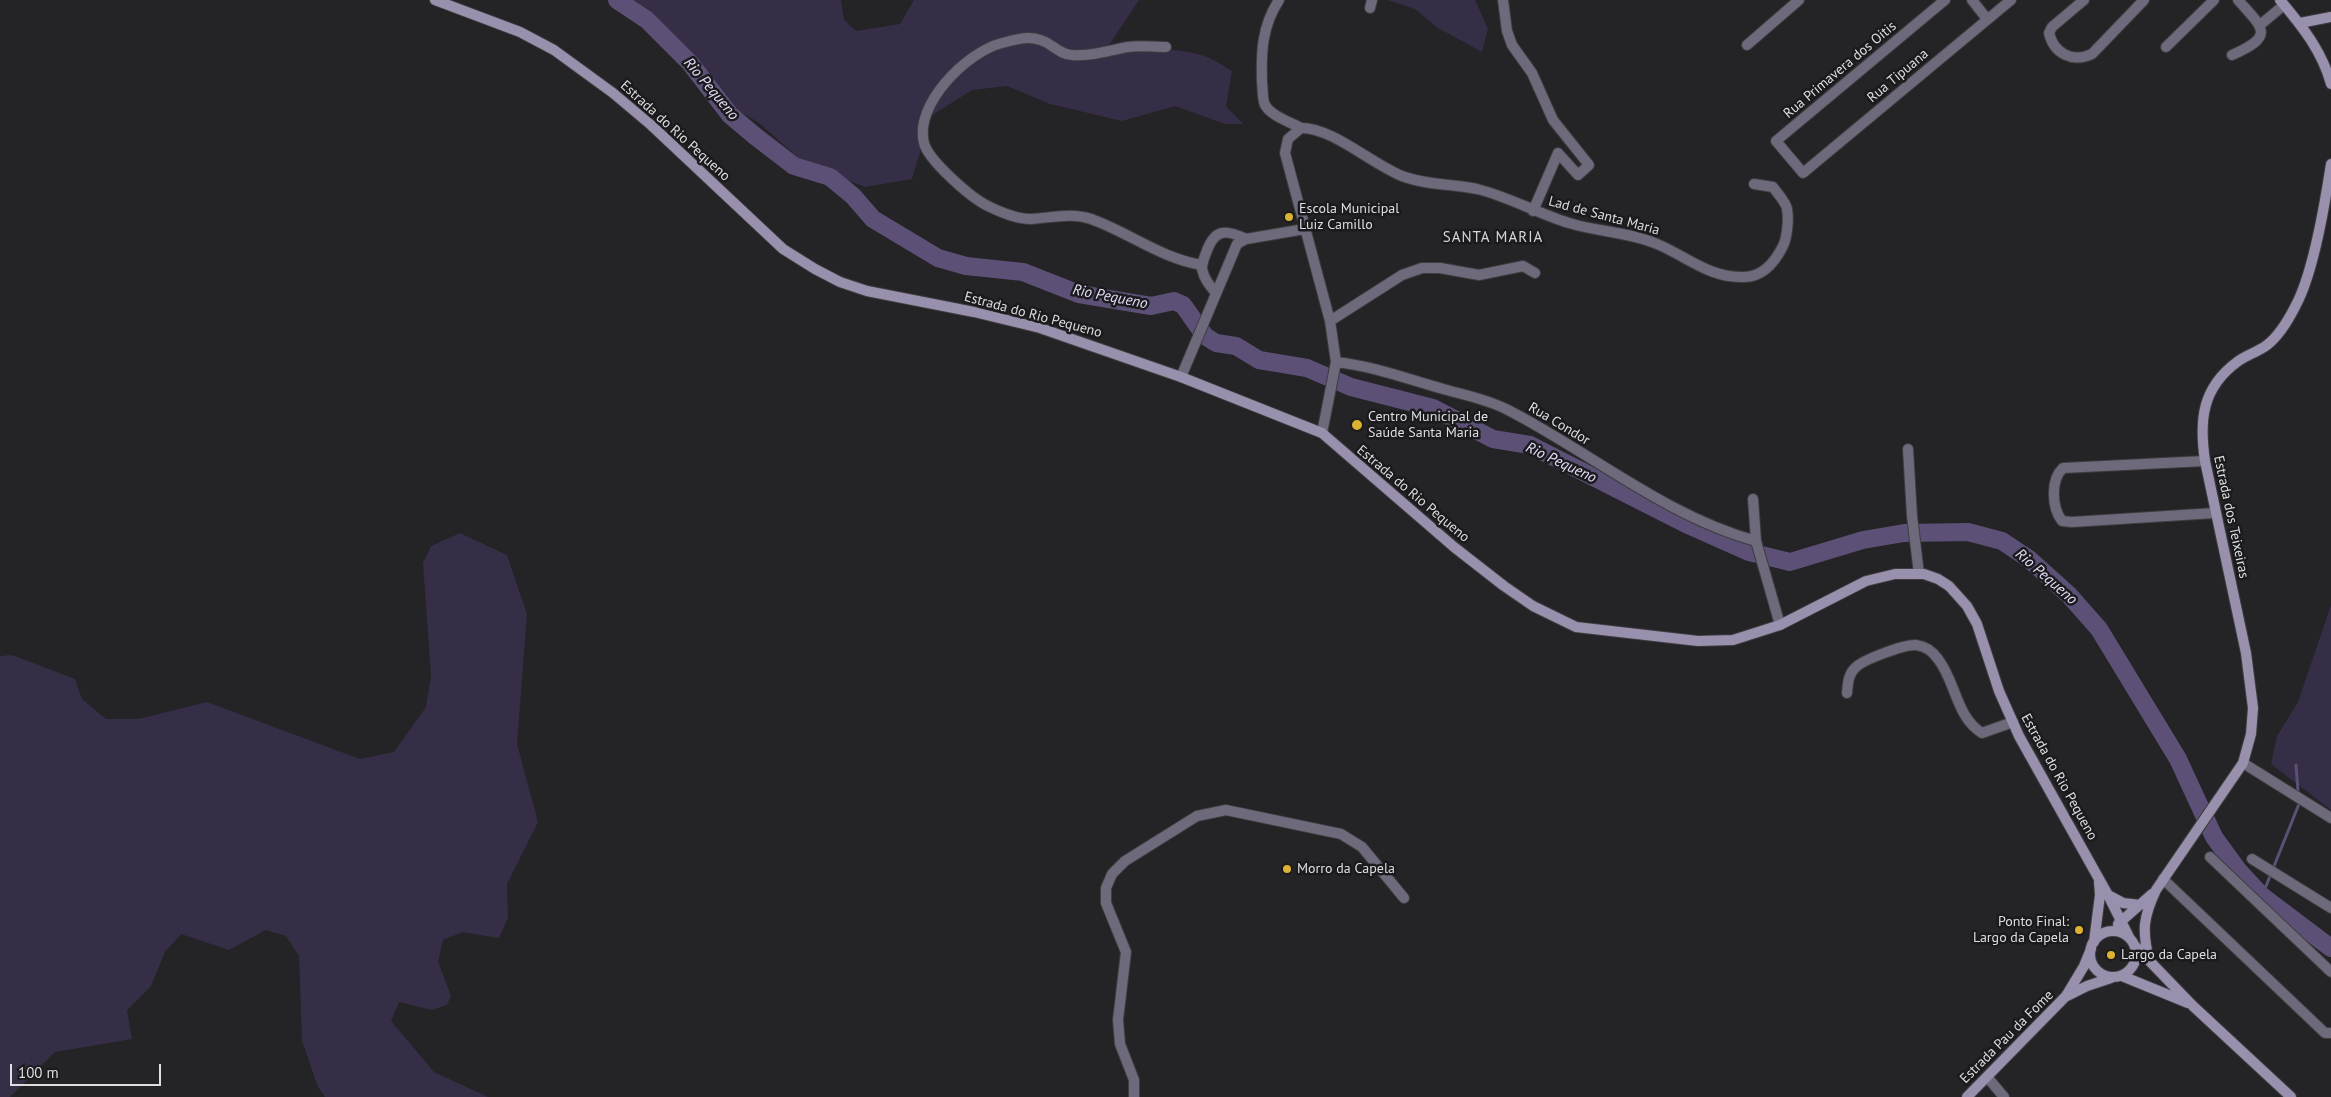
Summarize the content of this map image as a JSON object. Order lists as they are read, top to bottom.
{
  "streets": {
    "street": [
      "Rua Primavera dos Oitis",
      "Rua Tipuana",
      "Estrada do Rio Pequeno",
      "Lad de Santa Maria",
      "Rua Condor",
      "Estrada dos Teixeiras",
      "Estrada Pau da Fome"
    ]
  },
  "crossings": [
    ["Rua Primavera dos Oitis", "Rua Tipuana"],
    ["Estrada do Rio Pequeno", "Estrada dos Teixeiras"],
    ["Estrada do Rio Pequeno", "Estrada Pau da Fome"],
    ["Estrada dos Teixeiras", "Estrada Pau da Fome"]
  ],
  "districts": ["SANTA MARIA"],
  "water": ["Rio Pequeno"],
  "places": [
    "Escola Municipal Luiz Camillo",
    "Centro Municipal de Saúde Santa Maria",
    "Morro da Capela",
    "Ponto Final: Largo da Capela",
    "Largo da Capela"
  ],
  "scale_bar": "100 m"
}
